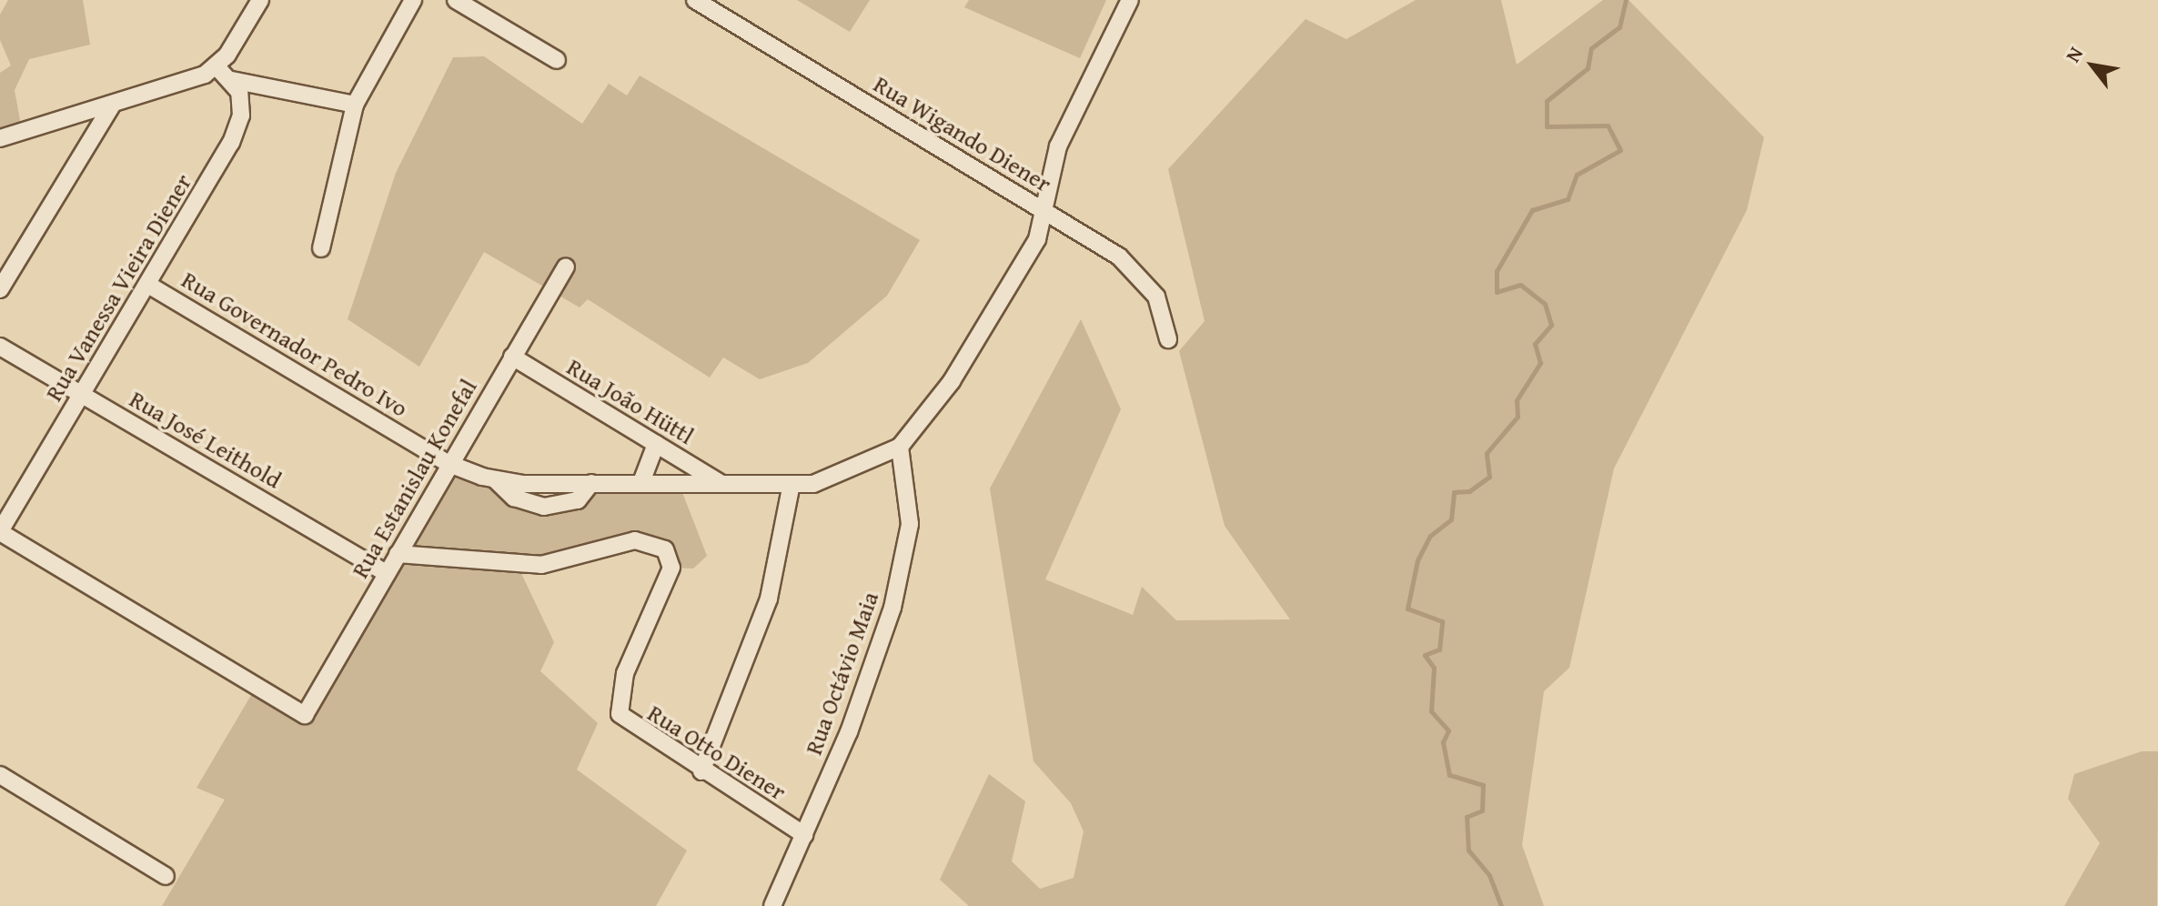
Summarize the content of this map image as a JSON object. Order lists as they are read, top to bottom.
{
  "streets": {
    "street": [
      "Rua Wigando Diener",
      "Rua Vanessa Vieira Diener",
      "Rua Governador Pedro Ivo",
      "Rua João Hüttl",
      "Rua José Leithold",
      "Rua Estanislau Konefal",
      "Rua Octávio Maia",
      "Rua Otto Diener"
    ]
  },
  "crossings": [
    ["Rua Wigando Diener", "Rua Governador Pedro Ivo"],
    ["Rua Vanessa Vieira Diener", "Rua Governador Pedro Ivo"],
    ["Rua Vanessa Vieira Diener", "Rua José Leithold"],
    ["Rua Vanessa Vieira Diener", "Rua Estanislau Konefal"],
    ["Rua Governador Pedro Ivo", "Rua João Hüttl"],
    ["Rua Governador Pedro Ivo", "Rua Estanislau Konefal"],
    ["Rua Governador Pedro Ivo", "Rua Octávio Maia"],
    ["Rua João Hüttl", "Rua Estanislau Konefal"],
    ["Rua José Leithold", "Rua Estanislau Konefal"],
    ["Rua Estanislau Konefal", "Rua Otto Diener"],
    ["Rua Octávio Maia", "Rua Otto Diener"]
  ],
  "north": "top left"
}
